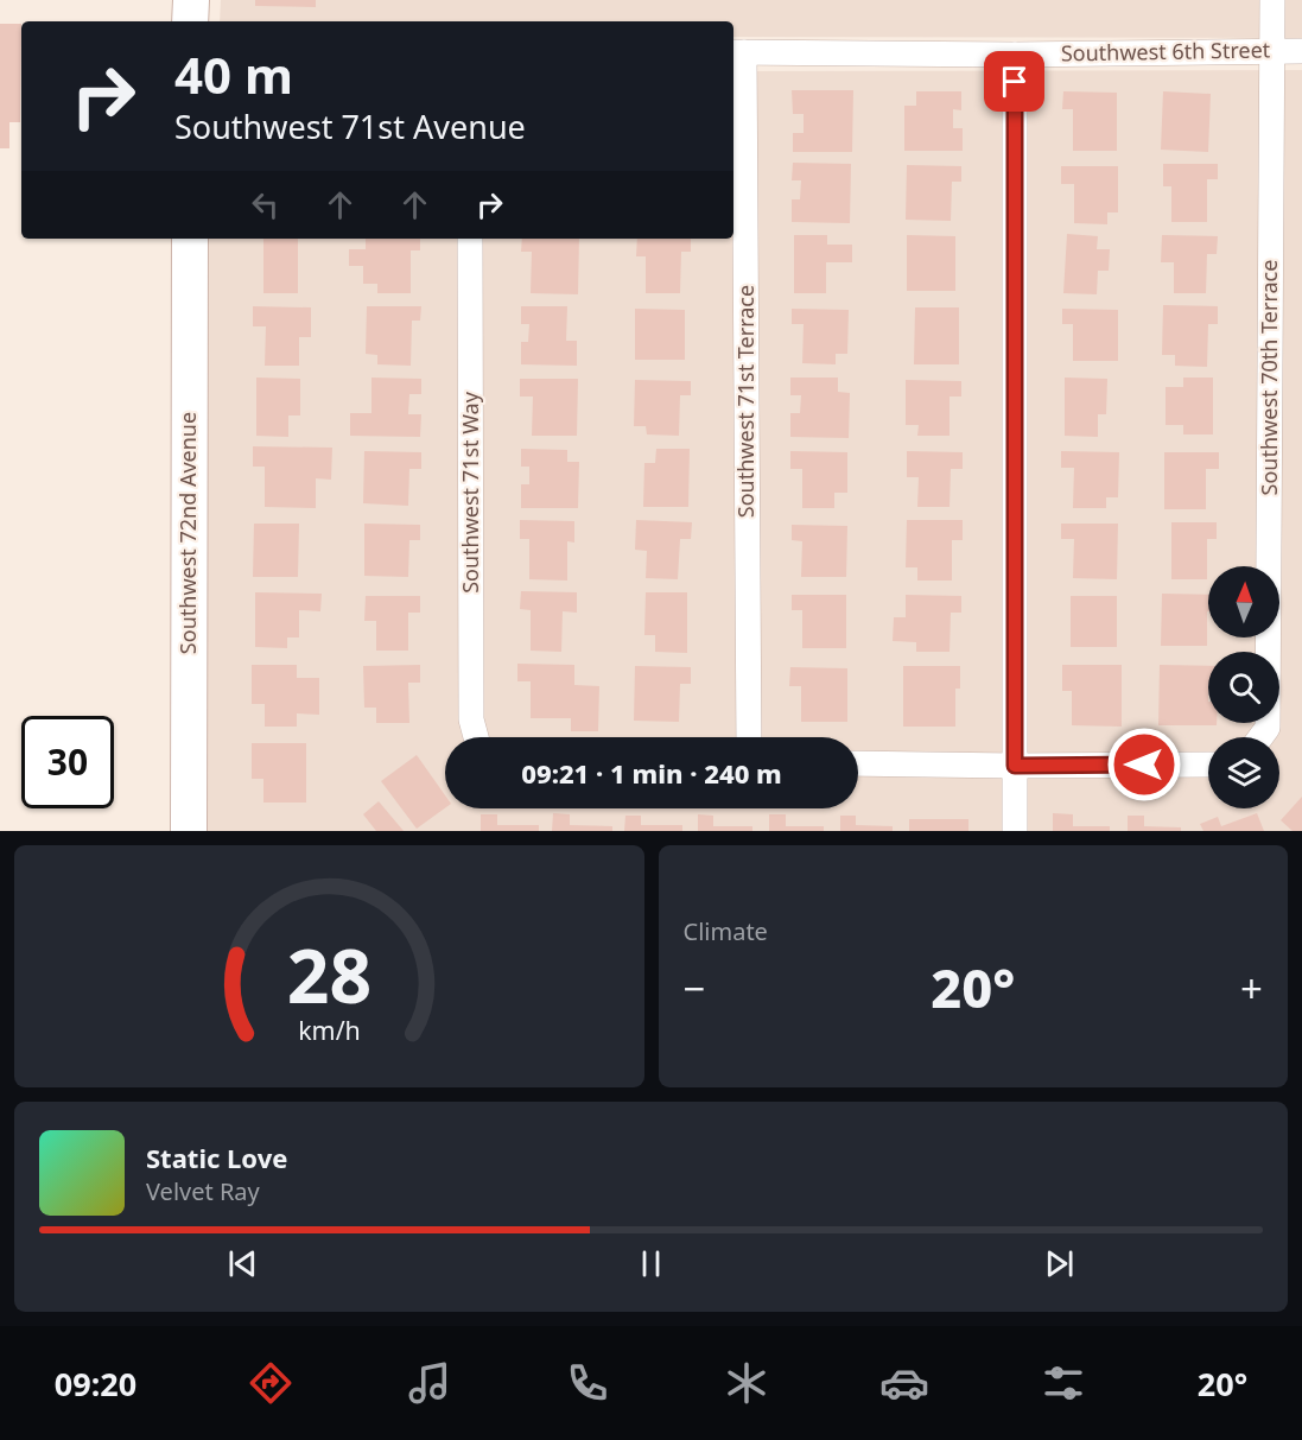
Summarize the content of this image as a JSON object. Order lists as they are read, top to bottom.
{
  "streets": {
    "street": [
      "Southwest 6th Street",
      "Southwest 70th Terrace",
      "Southwest 71st Terrace",
      "Southwest 71st Way",
      "Southwest 72nd Avenue"
    ]
  },
  "crossings": [
    ["Southwest 6th Street", "Southwest 70th Terrace"],
    ["Southwest 6th Street", "Southwest 71st Terrace"]
  ],
  "north": "top",
  "page": {
    "turn": ["40 m", "Southwest 71st Avenue"],
    "limit": "30",
    "trip": "09:21 · 1 min · 240 m",
    "tile": "Climate",
    "heat": ["−", "20°", "+"],
    "song": ["Static Love", "Velvet Ray"],
    "tabs": ["09:20", "20°"],
    "gauge": ["28", "km/h"]
  }
}
